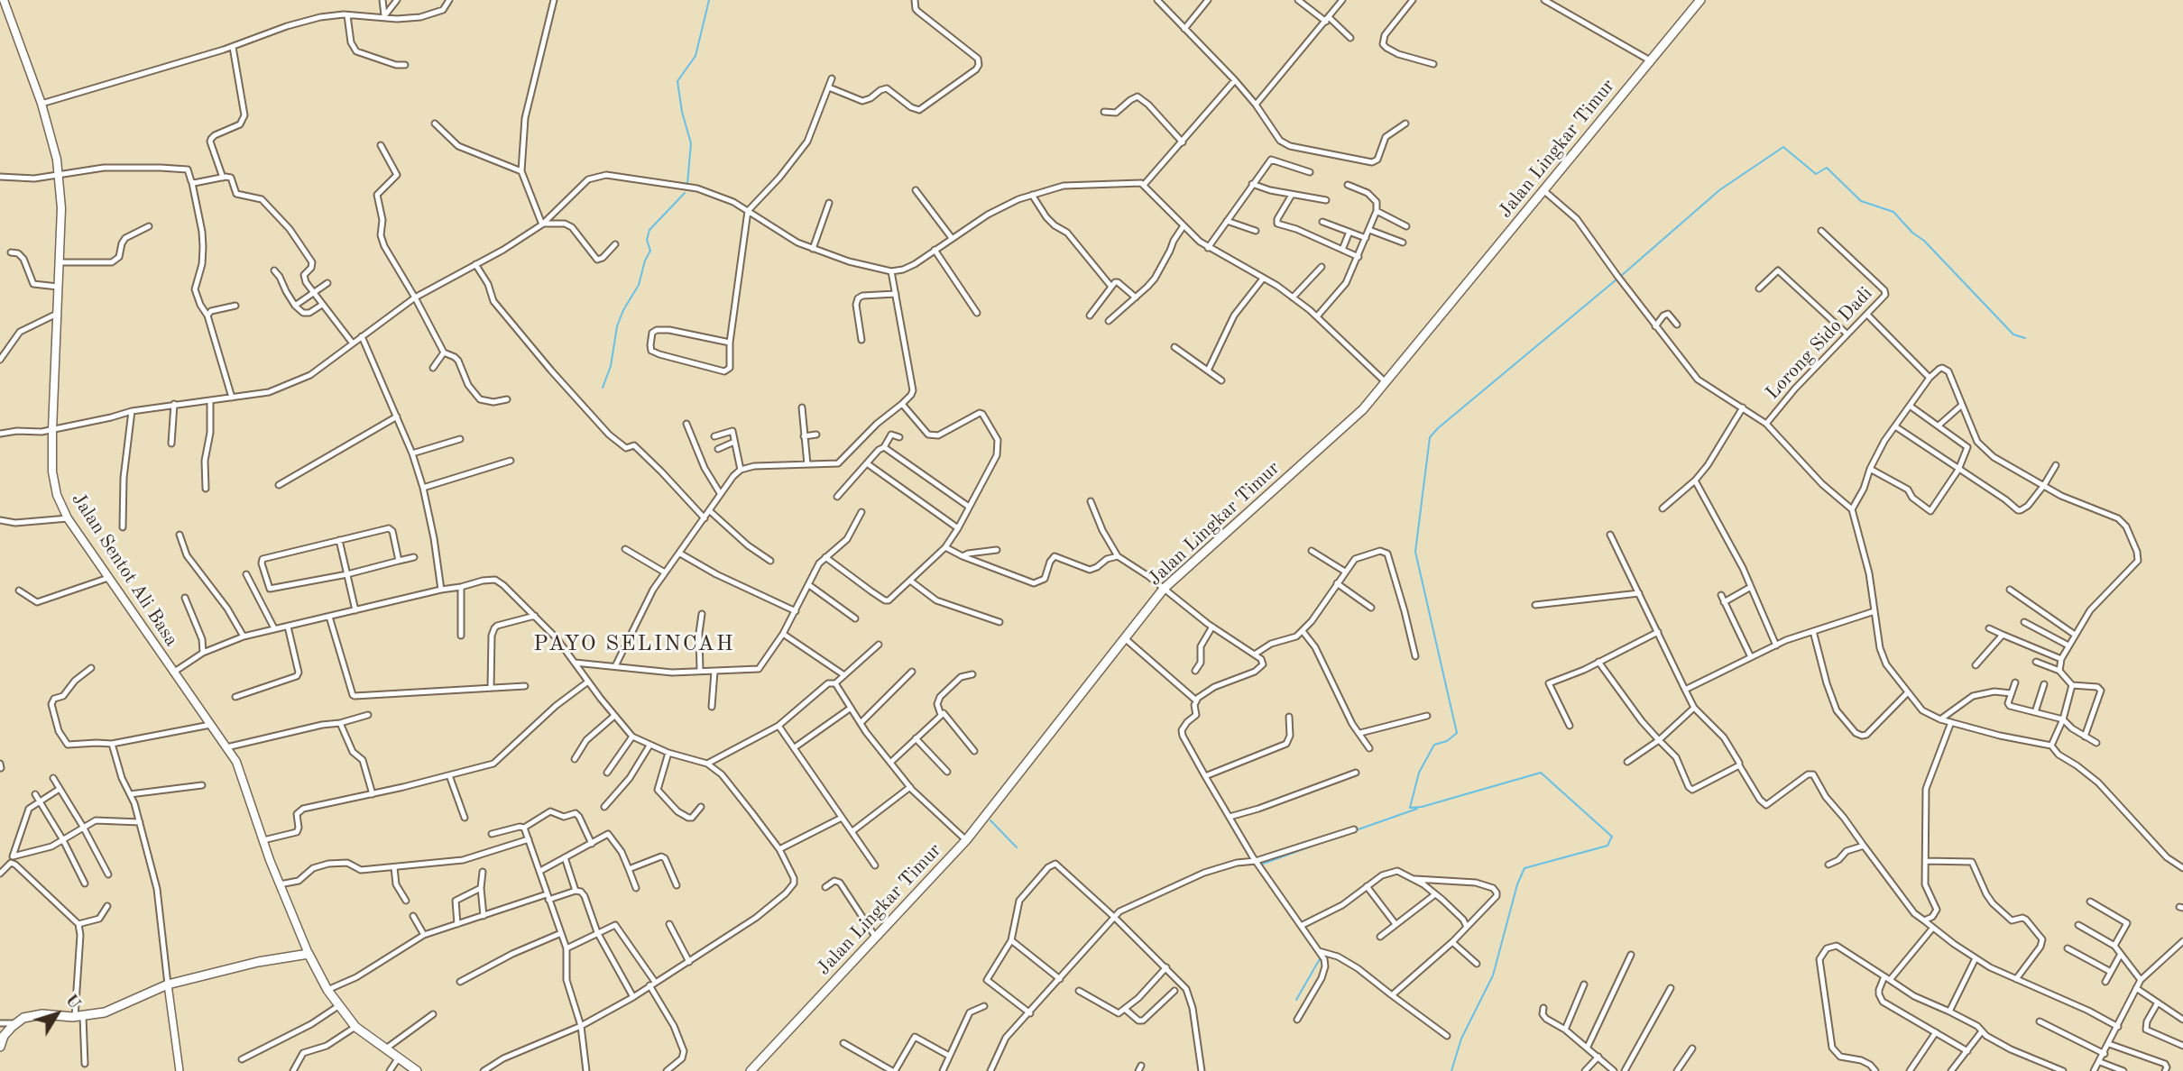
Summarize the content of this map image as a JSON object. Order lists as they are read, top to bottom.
{
  "streets": {
    "highway": ["Jalan Lingkar Timur", "Jalan Sentot Ali Basa"],
    "street": ["Lorong Sido Dadi"]
  },
  "districts": ["PAYO SELINCAH"],
  "north": "top right"
}
